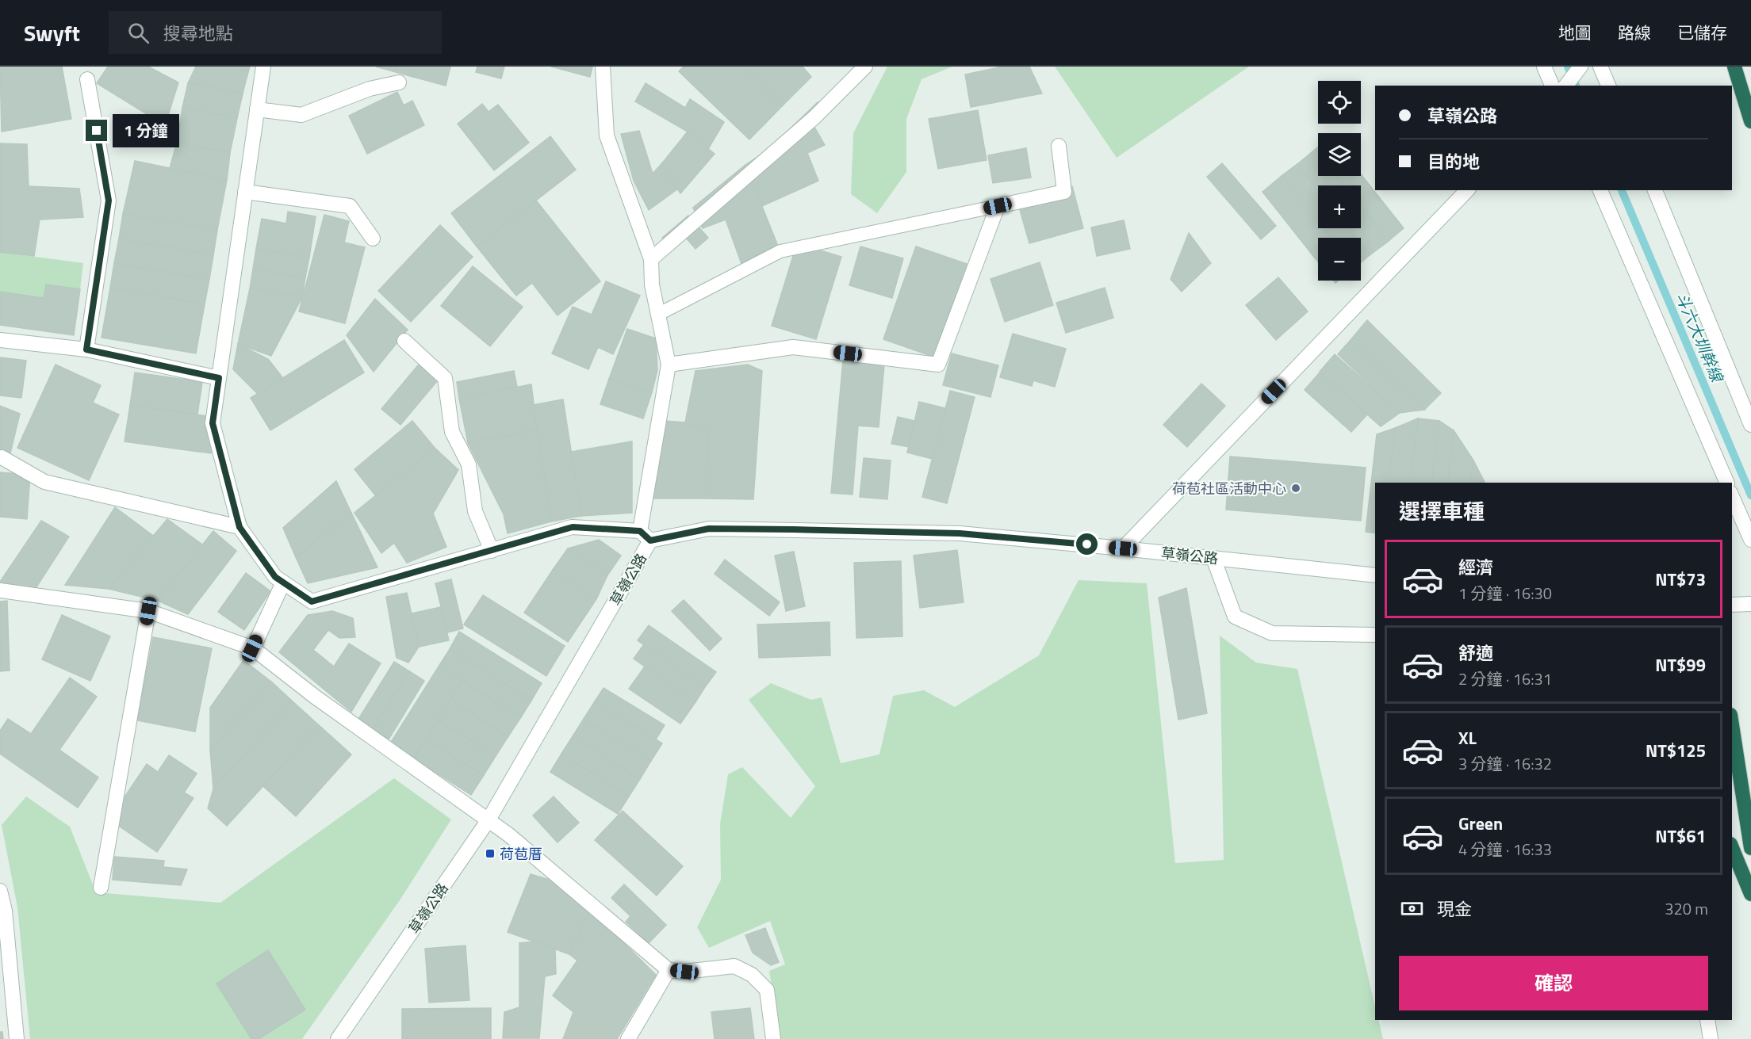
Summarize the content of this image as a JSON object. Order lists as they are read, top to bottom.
{
  "streets": {
    "street": ["草嶺公路"]
  },
  "water": ["斗六大圳幹線"],
  "places": {
    "other": ["荷苞社區活動中心"],
    "transit": ["荷苞厝"]
  },
  "page": {
    "header": "Swyft",
    "search": "搜尋地點",
    "nav": ["地圖", "路線", "已儲存"],
    "map_buttons": ["+", "−"],
    "banner": ["草嶺公路", "目的地"],
    "bubble": "1 分鐘",
    "heading": "選擇車種",
    "list": [
      {
        "name": "經濟",
        "note": "1 分鐘 · 16:30",
        "value": "NT$73"
      },
      {
        "name": "舒適",
        "note": "2 分鐘 · 16:31",
        "value": "NT$99"
      },
      {
        "name": "XL",
        "note": "3 分鐘 · 16:32",
        "value": "NT$125"
      },
      {
        "name": "Green",
        "note": "4 分鐘 · 16:33",
        "value": "NT$61"
      }
    ],
    "pay": ["現金", "320 m"],
    "buttons": "確認"
  }
}
